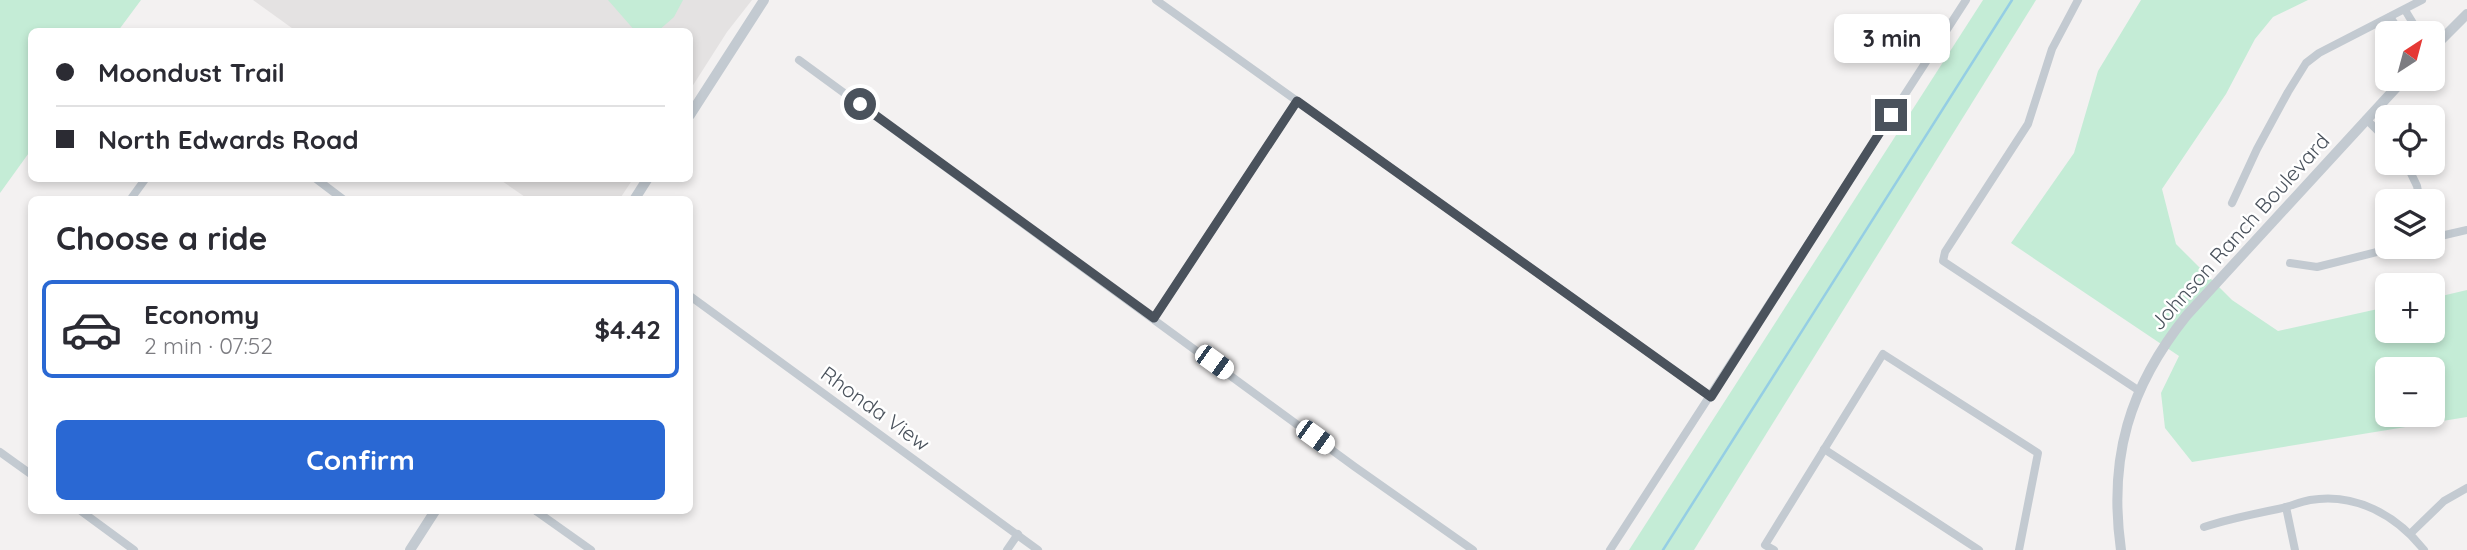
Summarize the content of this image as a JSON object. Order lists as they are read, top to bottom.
{
  "streets": {
    "street": ["Johnson Ranch Boulevard", "Rhonda View"]
  },
  "north": "top right",
  "page": {
    "bubble": "3 min",
    "map_buttons": ["+", "−"],
    "banner": ["Moondust Trail", "North Edwards Road"],
    "heading": "Choose a ride",
    "list": [
      {
        "name": "Economy",
        "note": "2 min · 07:52",
        "value": "$4.42"
      }
    ],
    "buttons": "Confirm"
  }
}
